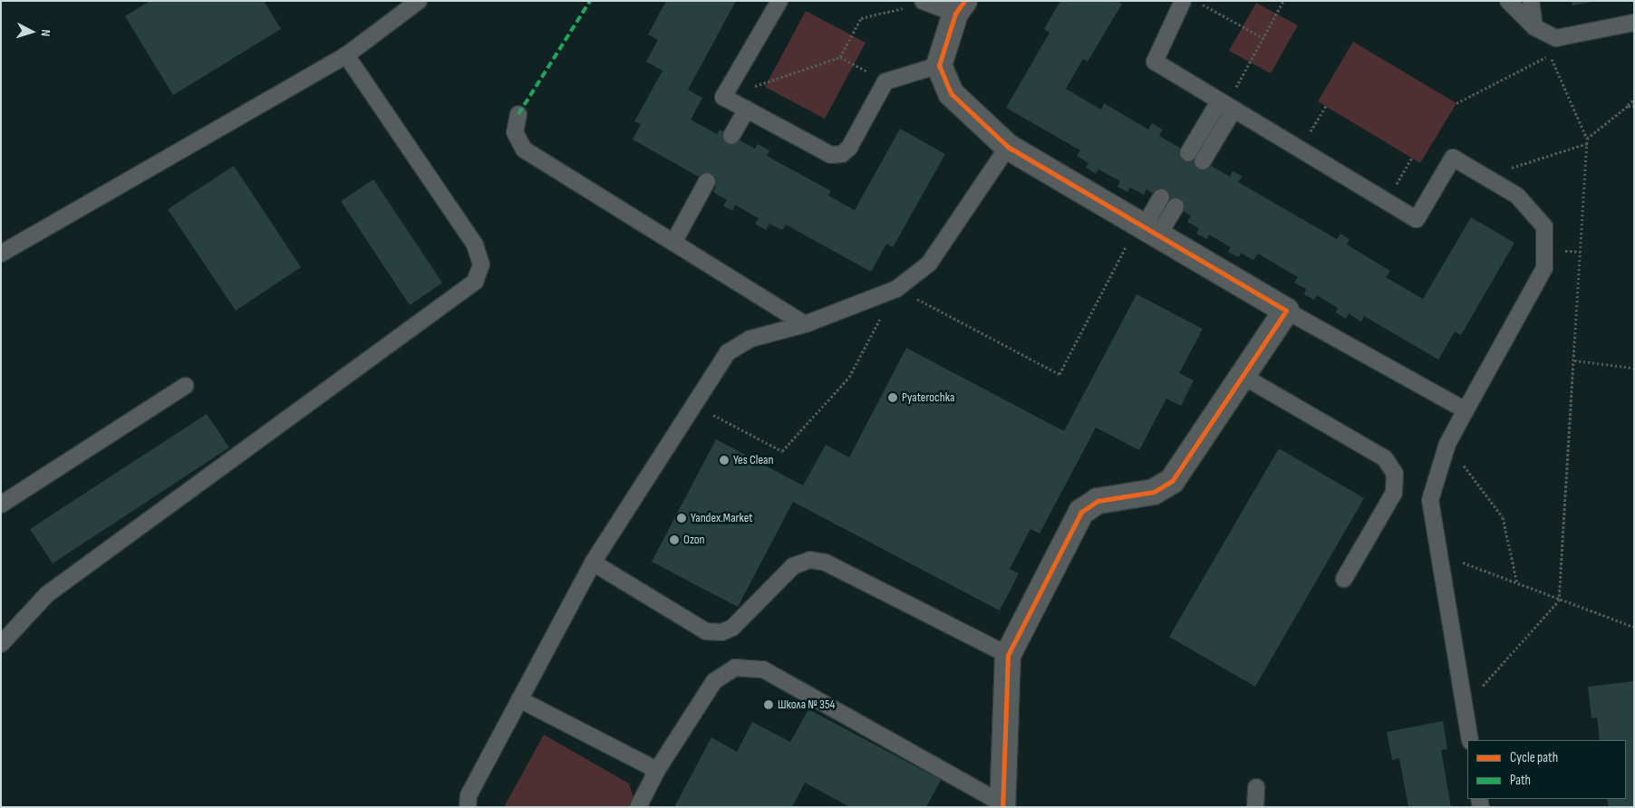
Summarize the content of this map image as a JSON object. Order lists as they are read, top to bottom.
{
  "places": [
    "Pyaterochka",
    "Yes Clean",
    "Yandex.Market",
    "Ozon",
    "Школа № 354"
  ],
  "legend": ["Cycle path", "Path"],
  "north": "right"
}
